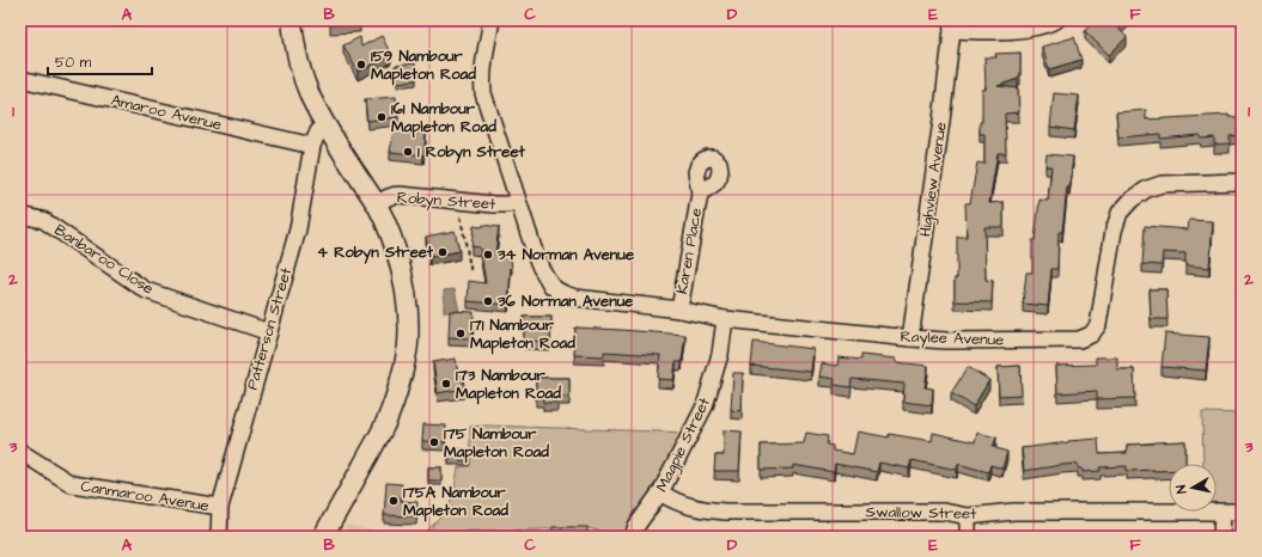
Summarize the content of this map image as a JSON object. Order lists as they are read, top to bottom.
{
  "streets": {
    "street": [
      "Amaroo Avenue",
      "Highview Avenue",
      "Robyn Street",
      "Karen Place",
      "Banbaroo Close",
      "Patterson Street",
      "Raylee Avenue",
      "Magpie Street",
      "Canmaroo Avenue",
      "Swallow Street"
    ]
  },
  "crossings": [
    ["Amaroo Avenue", "Patterson Street"],
    ["Highview Avenue", "Raylee Avenue"],
    ["Robyn Street", "Raylee Avenue"],
    ["Karen Place", "Raylee Avenue"],
    ["Banbaroo Close", "Patterson Street"],
    ["Patterson Street", "Canmaroo Avenue"],
    ["Raylee Avenue", "Magpie Street"],
    ["Magpie Street", "Swallow Street"]
  ],
  "places": [
    "159 Nambour Mapleton Road",
    "161 Nambour Mapleton Road",
    "1 Robyn Street",
    "4 Robyn Street",
    "34 Norman Avenue",
    "36 Norman Avenue",
    "171 Nambour Mapleton Road",
    "173 Nambour Mapleton Road",
    "175 Nambour Mapleton Road",
    "175A Nambour Mapleton Road"
  ],
  "scale_bar": "50 m",
  "north": "left",
  "grid": {
    "columns": [
      "A",
      "B",
      "C",
      "D",
      "E",
      "F"
    ],
    "rows": ["1", "2", "3"]
  }
}
